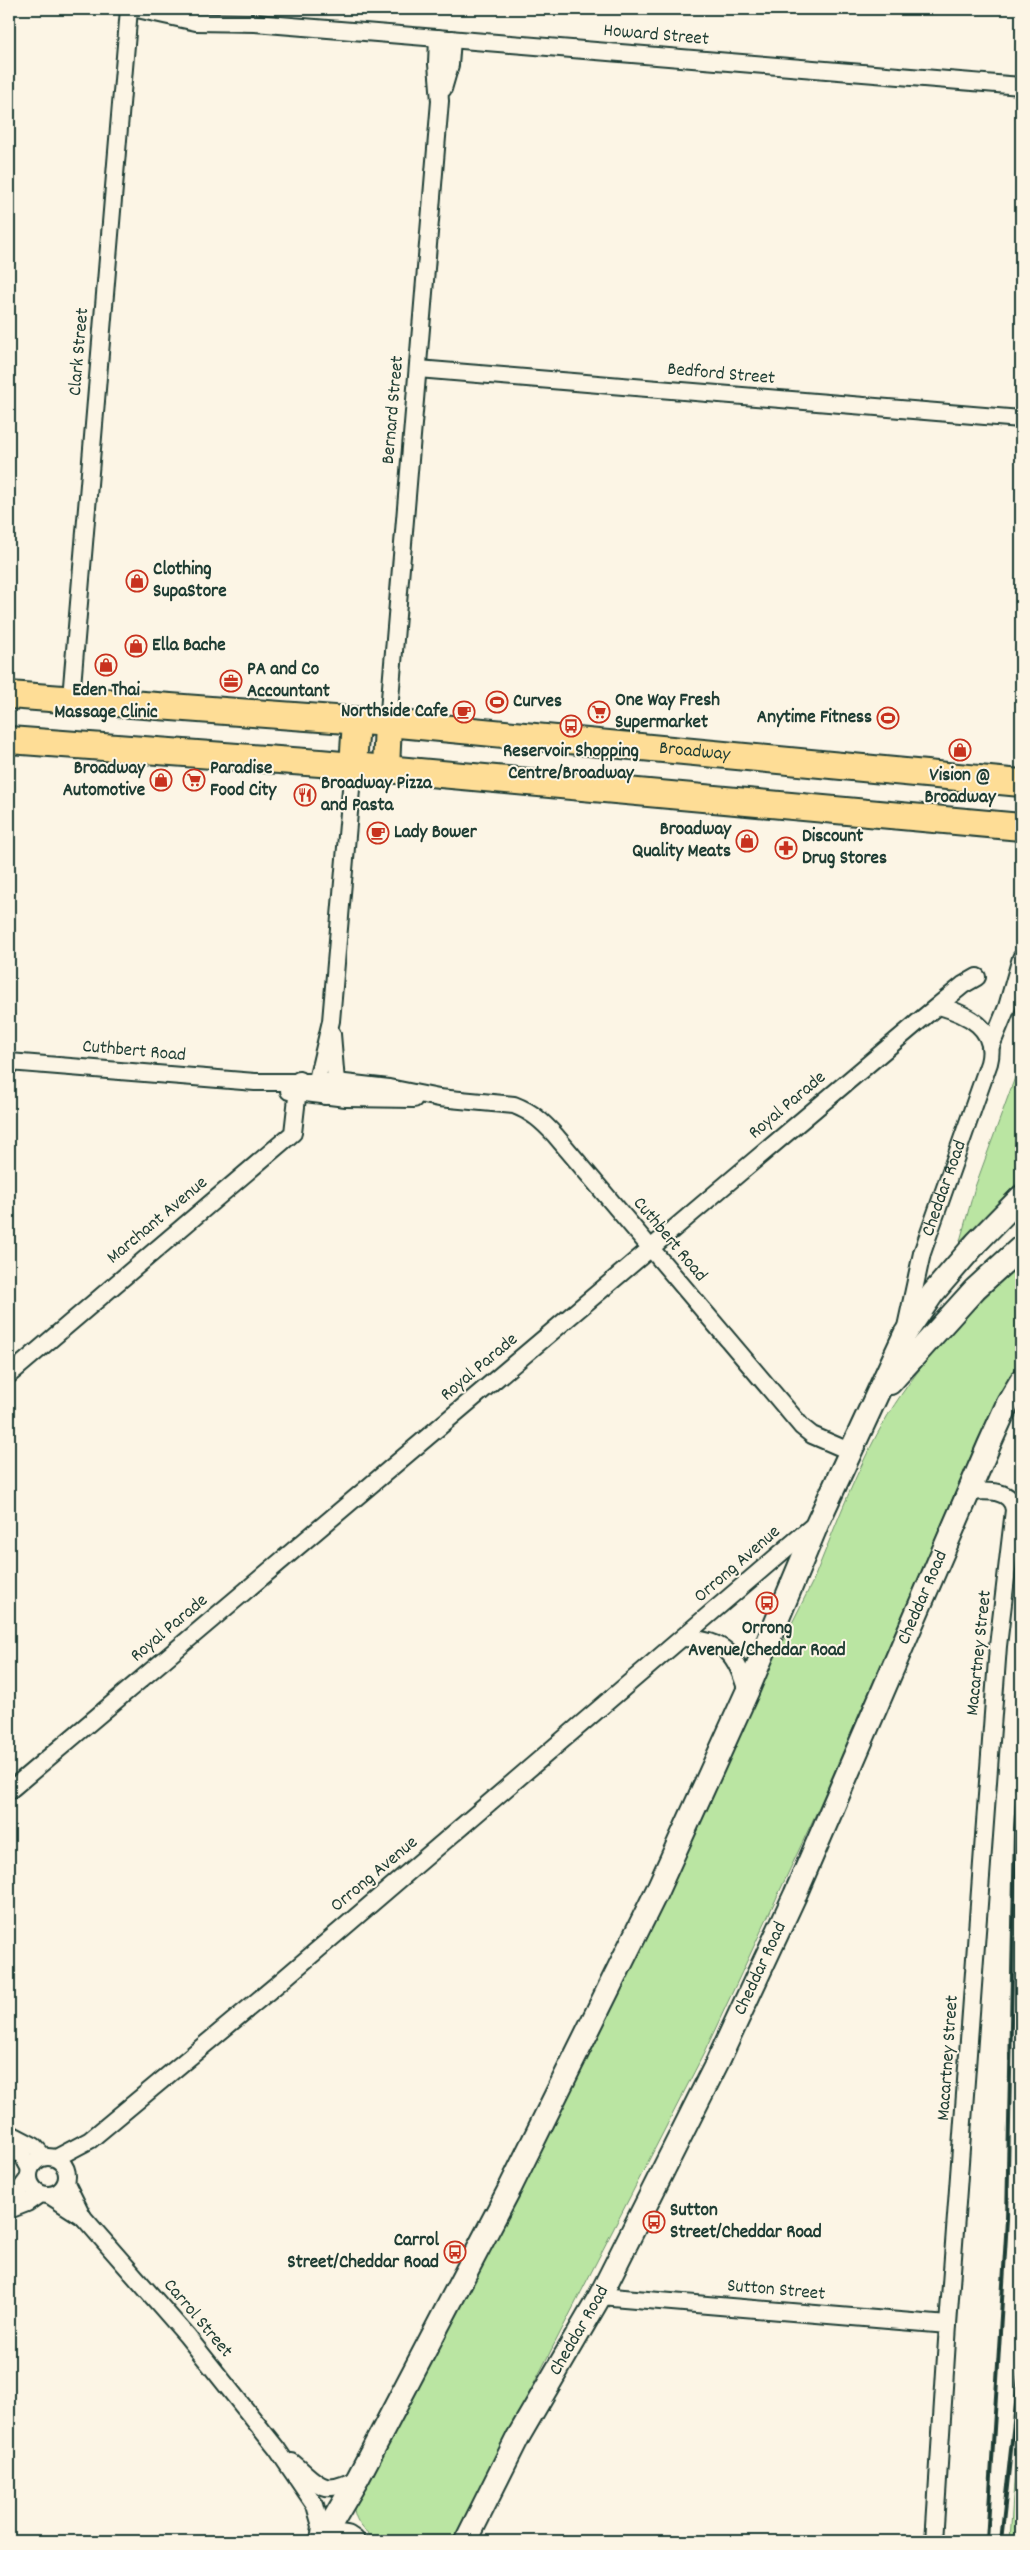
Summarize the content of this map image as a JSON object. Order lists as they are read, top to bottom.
{
  "streets": {
    "main road": ["Broadway", "Cheddar Road"],
    "street": [
      "Howard Street",
      "Clark Street",
      "Bedford Street",
      "Bernard Street",
      "Cuthbert Road",
      "Royal Parade",
      "Marchant Avenue",
      "Orrong Avenue",
      "Macartney Street",
      "Sutton Street",
      "Carrol Street"
    ]
  },
  "crossings": [
    ["Howard Street", "Bernard Street"],
    ["Clark Street", "Broadway"],
    ["Bedford Street", "Bernard Street"],
    ["Bernard Street", "Broadway"],
    ["Cuthbert Road", "Royal Parade"],
    ["Cuthbert Road", "Cheddar Road"],
    ["Cuthbert Road", "Marchant Avenue"],
    ["Cheddar Road", "Orrong Avenue"],
    ["Cheddar Road", "Macartney Street"],
    ["Cheddar Road", "Sutton Street"],
    ["Cheddar Road", "Carrol Street"],
    ["Orrong Avenue", "Carrol Street"],
    ["Macartney Street", "Sutton Street"]
  ],
  "places": {
    "shop": [
      "Clothing SupaStore",
      "Ella Bache",
      "Eden Thai Massage Clinic",
      "Vision @ Broadway",
      "Broadway Automotive",
      "Broadway Quality Meats"
    ],
    "office": ["PA and Co Accountant"],
    "sports": ["Curves", "Anytime Fitness"],
    "cafe": ["Northside Cafe", "Lady Bower"],
    "supermarket": ["One Way Fresh Supermarket", "Paradise Food City"],
    "bus stop": [
      "Reservoir Shopping Centre/Broadway",
      "Orrong Avenue/Cheddar Road",
      "Sutton Street/Cheddar Road",
      "Carrol Street/Cheddar Road"
    ],
    "restaurant": ["Broadway Pizza and Pasta"],
    "pharmacy": ["Discount Drug Stores"]
  }
}
